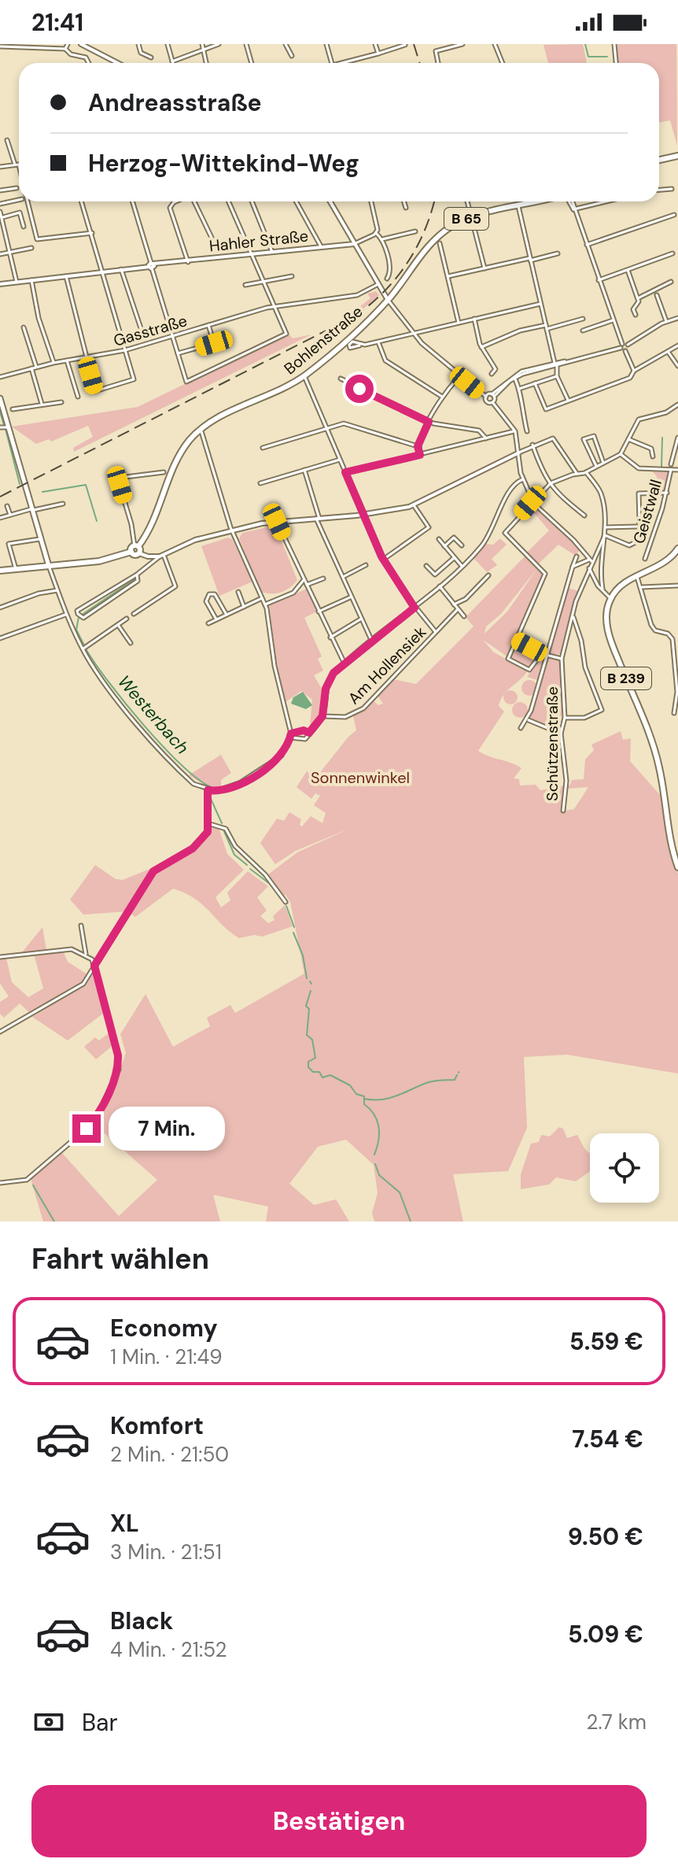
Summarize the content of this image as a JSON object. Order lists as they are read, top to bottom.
{
  "streets": {
    "main road": ["B 65", "Bohlenstraße", "B 239"],
    "street": [
      "Hahler Straße",
      "Gasstraße",
      "Geistwall",
      "Am Hollensiek",
      "Schützenstraße"
    ]
  },
  "water": ["Westerbach"],
  "parks": ["Sonnenwinkel"],
  "page": {
    "status": "21:41",
    "banner": ["Andreasstraße", "Herzog-Wittekind-Weg"],
    "bubble": "7 Min.",
    "heading": "Fahrt wählen",
    "list": [
      {
        "name": "Economy",
        "note": "1 Min. · 21:49",
        "value": "5.59 €"
      },
      {
        "name": "Komfort",
        "note": "2 Min. · 21:50",
        "value": "7.54 €"
      },
      {
        "name": "XL",
        "note": "3 Min. · 21:51",
        "value": "9.50 €"
      },
      {
        "name": "Black",
        "note": "4 Min. · 21:52",
        "value": "5.09 €"
      }
    ],
    "pay": ["Bar", "2.7 km"],
    "buttons": "Bestätigen"
  }
}
